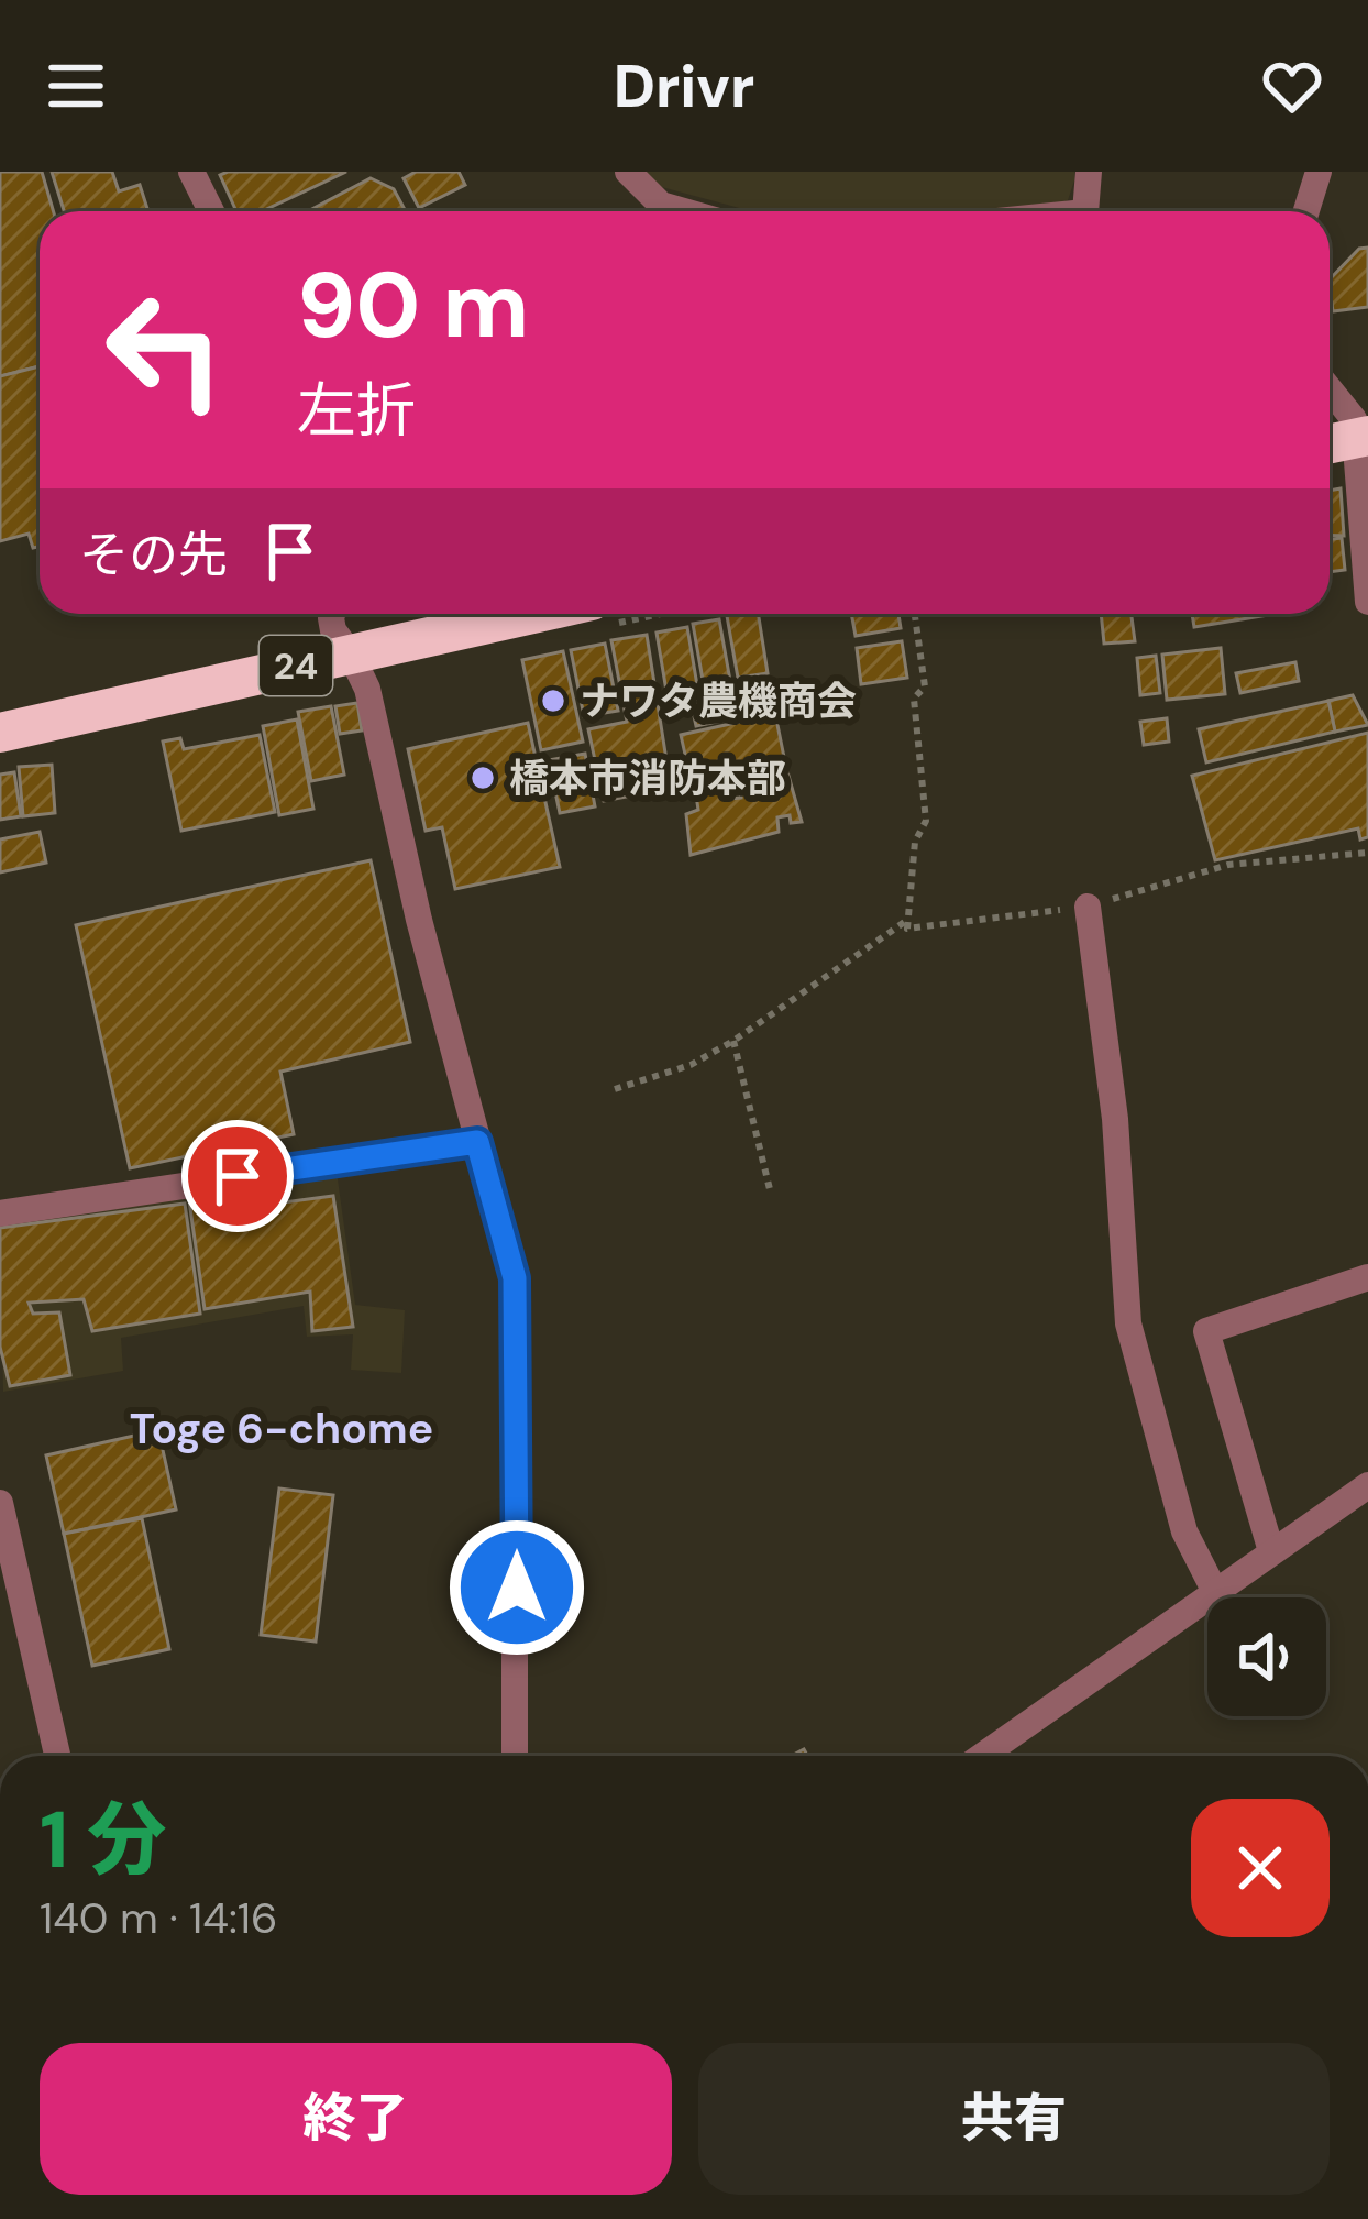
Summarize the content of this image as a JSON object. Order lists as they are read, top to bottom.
{
  "streets": {
    "highway": ["24"]
  },
  "districts": ["Toge 6-chome"],
  "places": ["ナワタ農機商会", "橋本市消防本部"],
  "page": {
    "header": "Drivr",
    "turn": ["90 m", "左折"],
    "then": "その先",
    "heading": ["1 分", "140 m · 14:16"],
    "buttons": ["終了", "共有"]
  }
}
